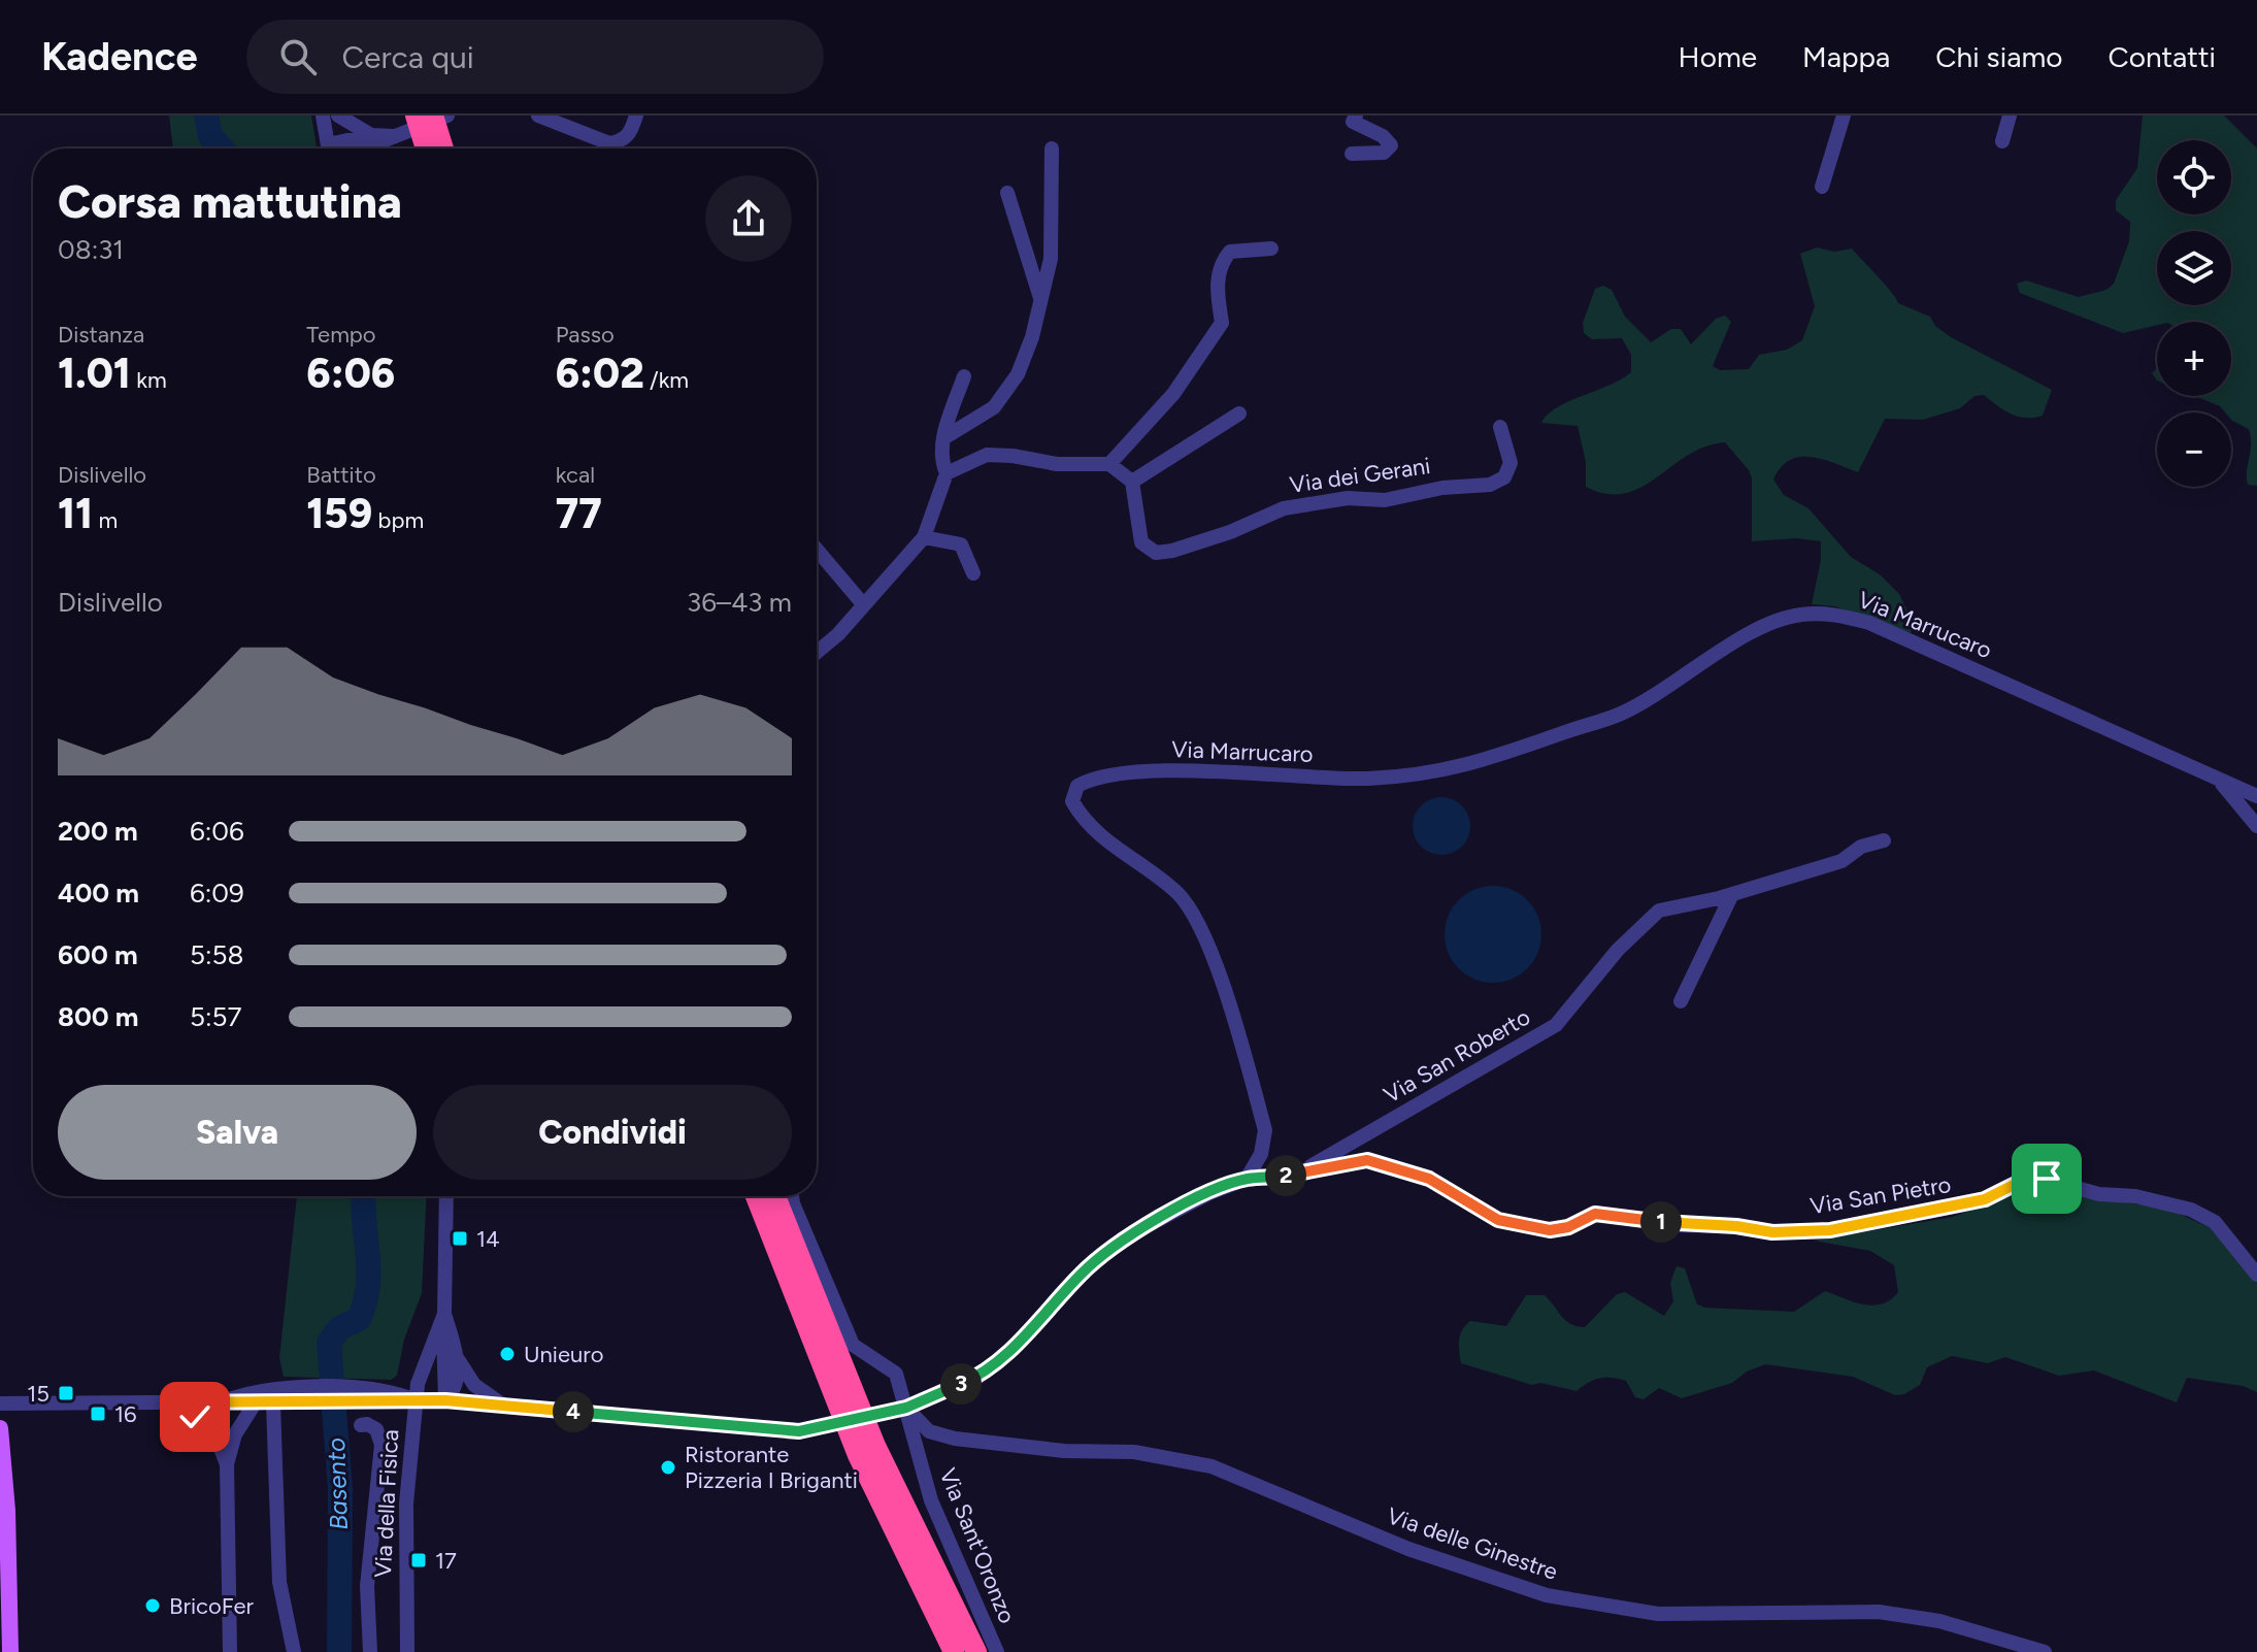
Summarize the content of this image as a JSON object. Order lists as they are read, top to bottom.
{
  "streets": {
    "street": [
      "Via dei Gerani",
      "Via Marrucaro",
      "Via San Roberto",
      "Via San Pietro",
      "Via della Fisica",
      "Via delle Ginestre",
      "Via Sant'Oronzo"
    ]
  },
  "crossings": [
    ["Via Marrucaro", "Via San Pietro"],
    ["Via San Roberto", "Via San Pietro"],
    ["Via delle Ginestre", "Via Sant'Oronzo"]
  ],
  "water": ["Basento"],
  "places": {
    "transit": [
      "14",
      "15",
      "16",
      "17"
    ],
    "other": ["Unieuro", "Ristorante Pizzeria I Briganti", "BricoFer"]
  },
  "page": {
    "header": "Kadence",
    "search": "Cerca qui",
    "nav": [
      "Home",
      "Mappa",
      "Chi siamo",
      "Contatti"
    ],
    "map_buttons": ["+", "−"],
    "heading": ["Corsa mattutina", "08:31"],
    "stats": [
      ["Distanza", "1.01 km"],
      ["Tempo", "6:06"],
      ["Passo", "6:02 /km"],
      ["Dislivello", "11 m"],
      ["Battito", "159 bpm"],
      ["kcal", "77"]
    ],
    "chart": ["Dislivello", "36–43 m"],
    "list": [
      {
        "name": "200 m",
        "note": "6:06"
      },
      {
        "name": "400 m",
        "note": "6:09"
      },
      {
        "name": "600 m",
        "note": "5:58"
      },
      {
        "name": "800 m",
        "note": "5:57"
      }
    ],
    "buttons": ["Salva", "Condividi"],
    "pins": [
      "2",
      "1",
      "3",
      "4"
    ]
  }
}
